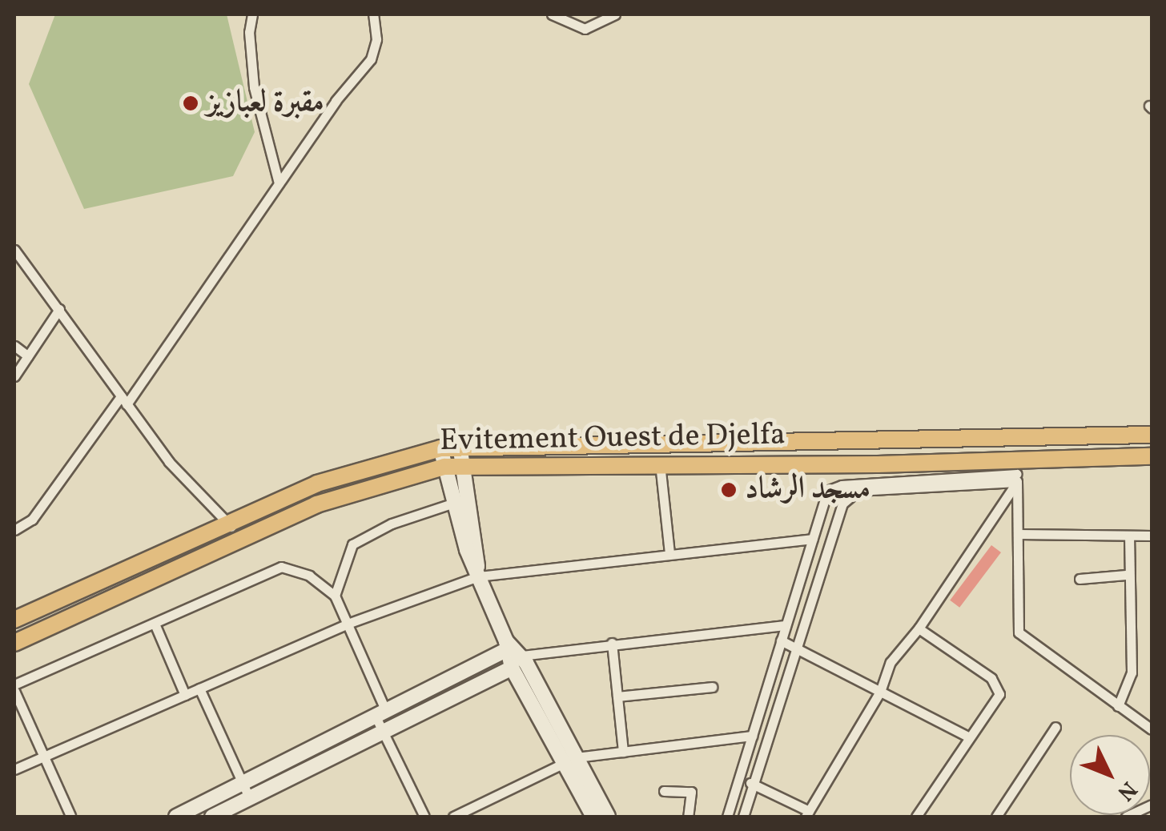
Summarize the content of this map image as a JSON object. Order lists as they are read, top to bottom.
{
  "streets": {
    "highway": ["Evitement Ouest de Djelfa"]
  },
  "places": ["مقبرة لعبازيز", "مسجد الرشاد"],
  "north": "bottom right"
}
